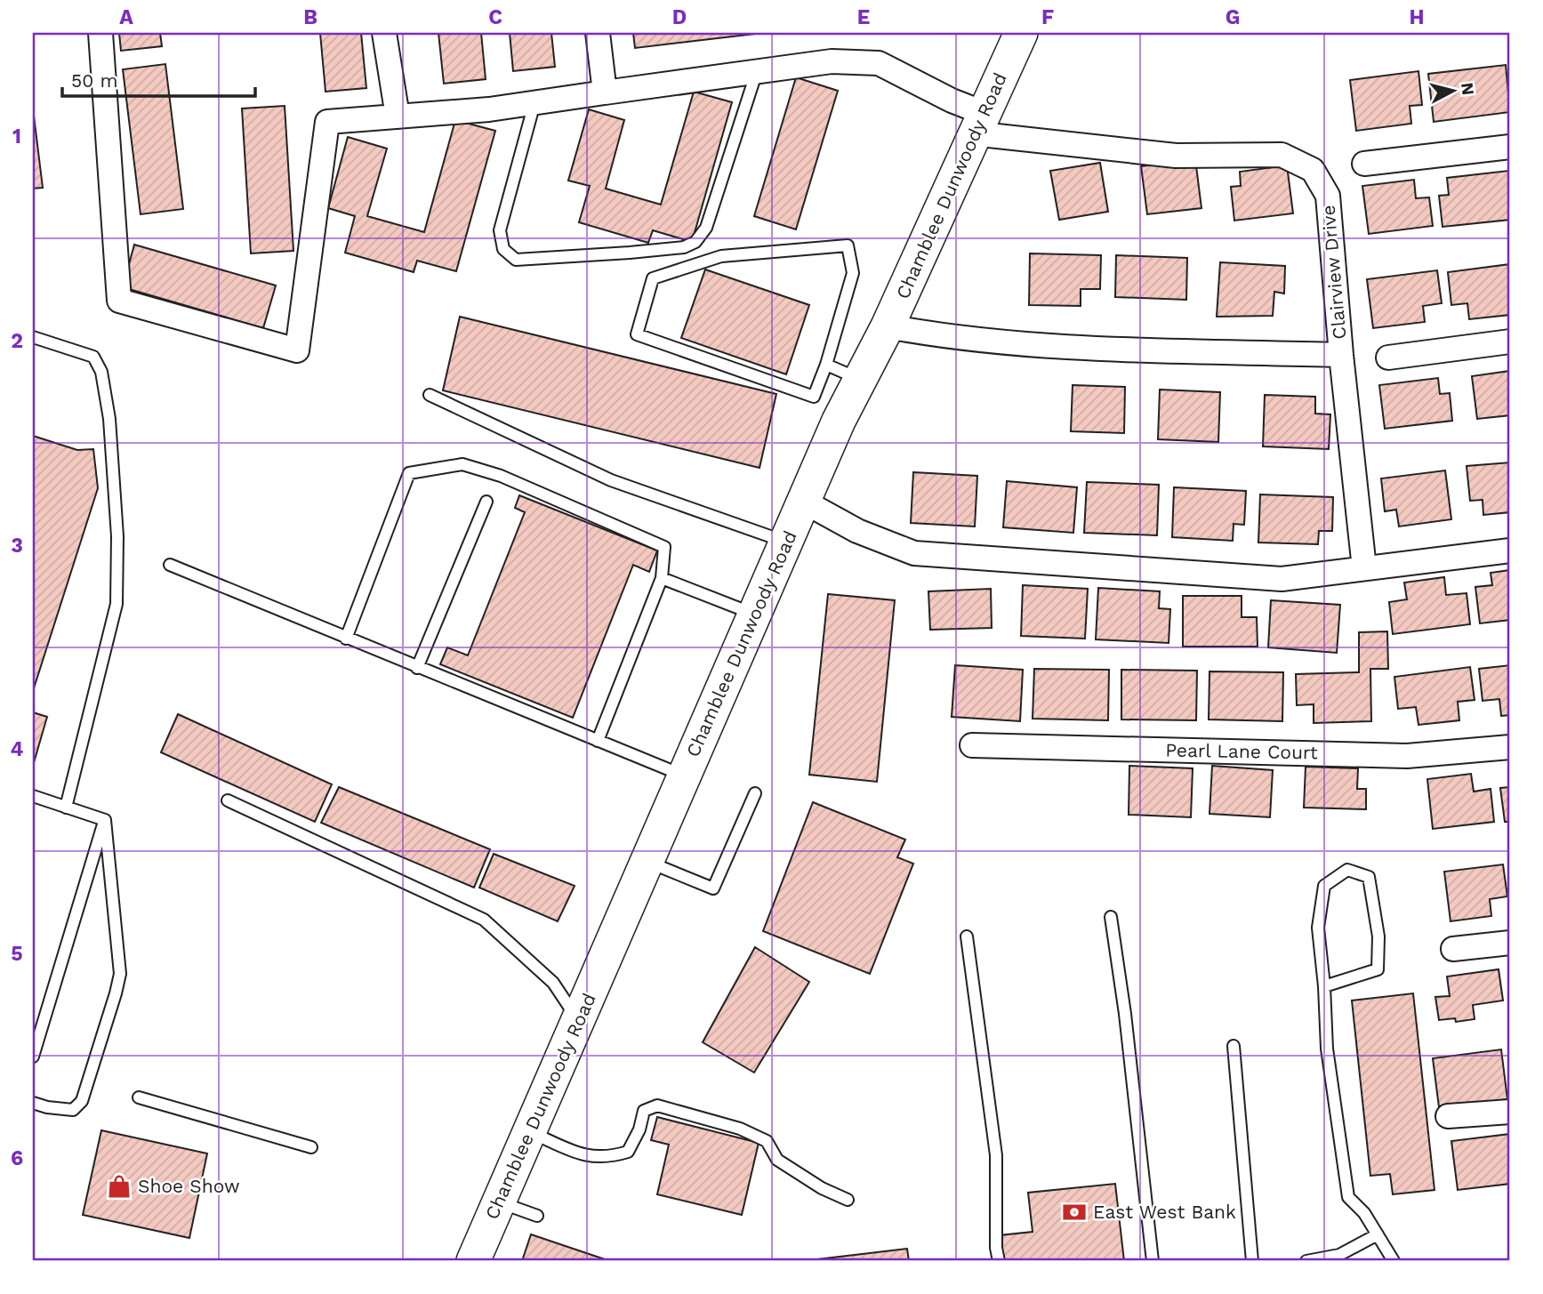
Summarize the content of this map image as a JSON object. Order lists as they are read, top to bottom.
{
  "streets": {
    "street": ["Chamblee Dunwoody Road", "Clairview Drive", "Pearl Lane Court"]
  },
  "crossings": [
    ["Chamblee Dunwoody Road", "Clairview Drive"]
  ],
  "places": {
    "shop": ["Shoe Show"],
    "bank": ["East West Bank"]
  },
  "scale_bar": "50 m",
  "north": "right",
  "grid": {
    "columns": [
      "A",
      "B",
      "C",
      "D",
      "E",
      "F",
      "G",
      "H"
    ],
    "rows": [
      "1",
      "2",
      "3",
      "4",
      "5",
      "6"
    ]
  }
}
